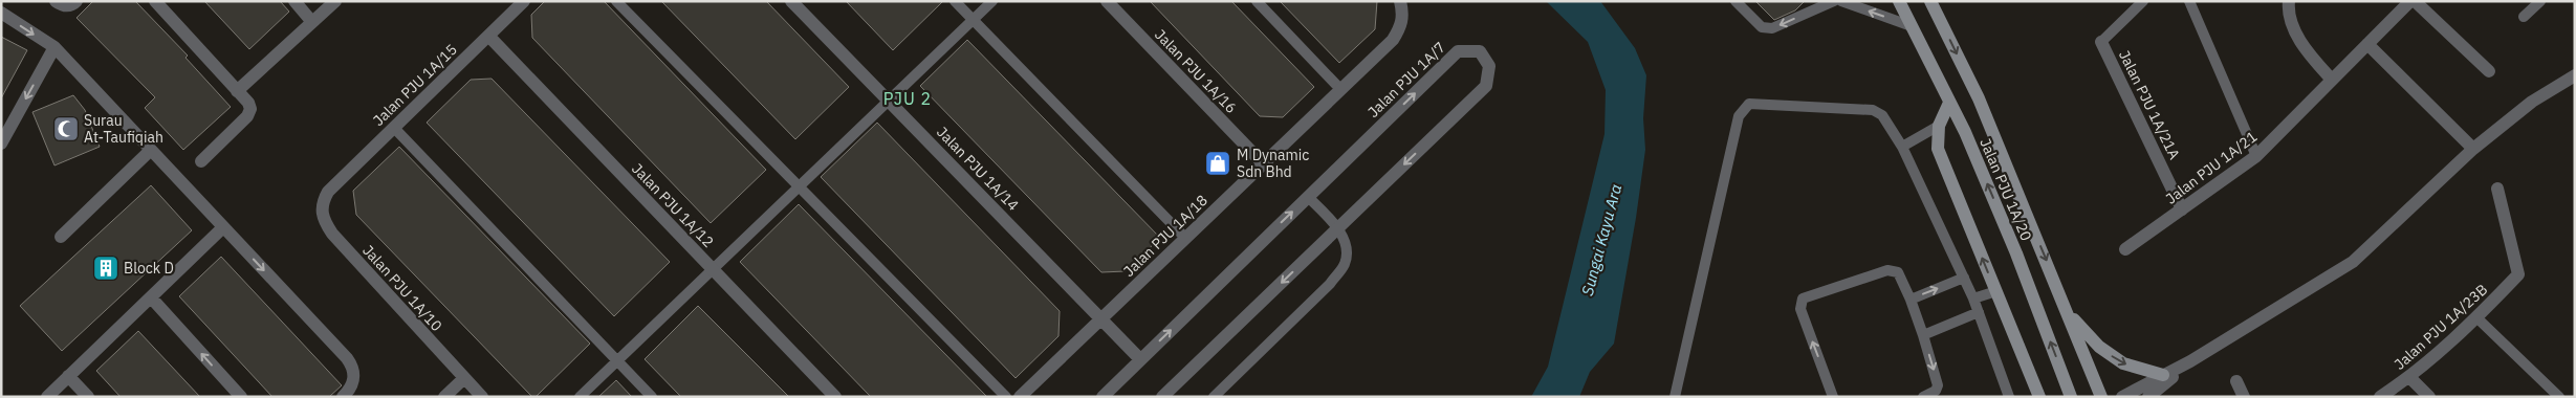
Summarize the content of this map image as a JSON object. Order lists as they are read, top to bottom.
{
  "streets": {
    "street": [
      "Jalan PJU 1A/16",
      "Jalan PJU 1A/7",
      "Jalan PJU 1A/15",
      "Jalan PJU 1A/21A",
      "Jalan PJU 1A/21",
      "Jalan PJU 1A/14",
      "Jalan PJU 1A/20",
      "Jalan PJU 1A/12",
      "Jalan PJU 1A/18",
      "Jalan PJU 1A/10",
      "Jalan PJU 1A/23B"
    ]
  },
  "crossings": [
    ["Jalan PJU 1A/16", "Jalan PJU 1A/18"],
    ["Jalan PJU 1A/7", "Jalan PJU 1A/14"],
    ["Jalan PJU 1A/15", "Jalan PJU 1A/12"],
    ["Jalan PJU 1A/15", "Jalan PJU 1A/10"],
    ["Jalan PJU 1A/21A", "Jalan PJU 1A/21"],
    ["Jalan PJU 1A/14", "Jalan PJU 1A/18"]
  ],
  "districts": ["PJU 2"],
  "water": ["Sungai Kayu Ara"],
  "places": {
    "mosque": ["Surau At-Taufiqiah"],
    "shop": ["M Dynamic Sdn Bhd"],
    "building": ["Block D"]
  }
}
